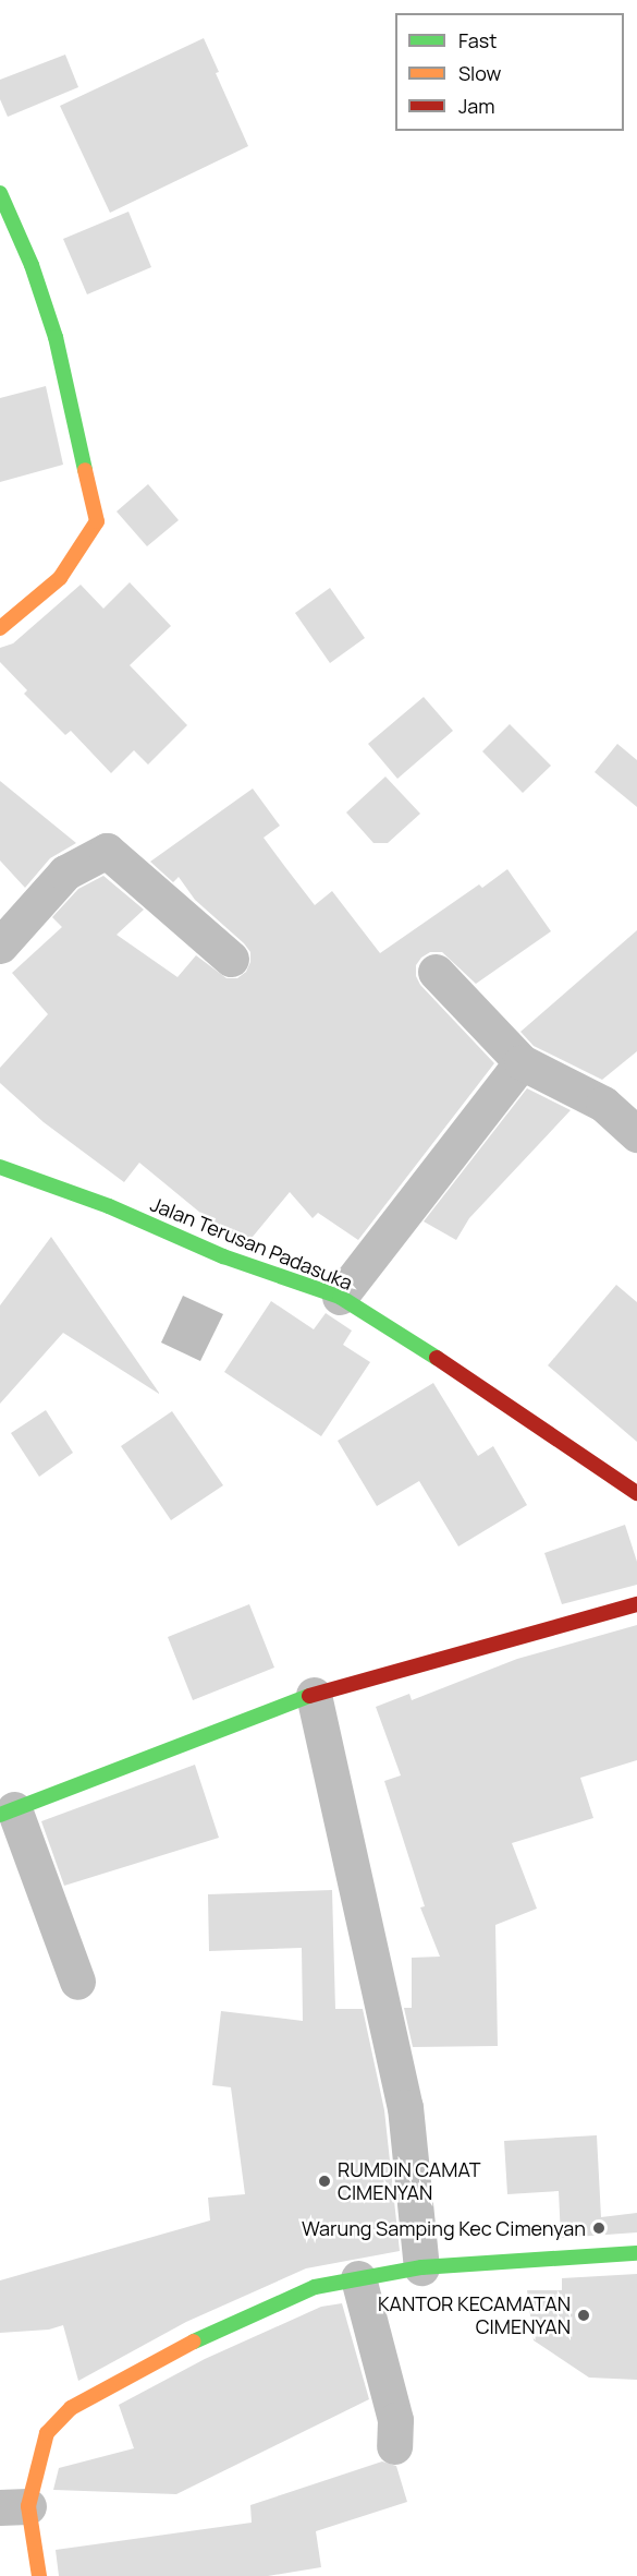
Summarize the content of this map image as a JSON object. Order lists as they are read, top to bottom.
{
  "streets": {
    "street": ["Jalan Terusan Padasuka"]
  },
  "places": ["RUMDIN CAMAT CIMENYAN", "Warung Samping Kec Cimenyan", "KANTOR KECAMATAN CIMENYAN"],
  "legend": ["Fast", "Slow", "Jam"]
}
